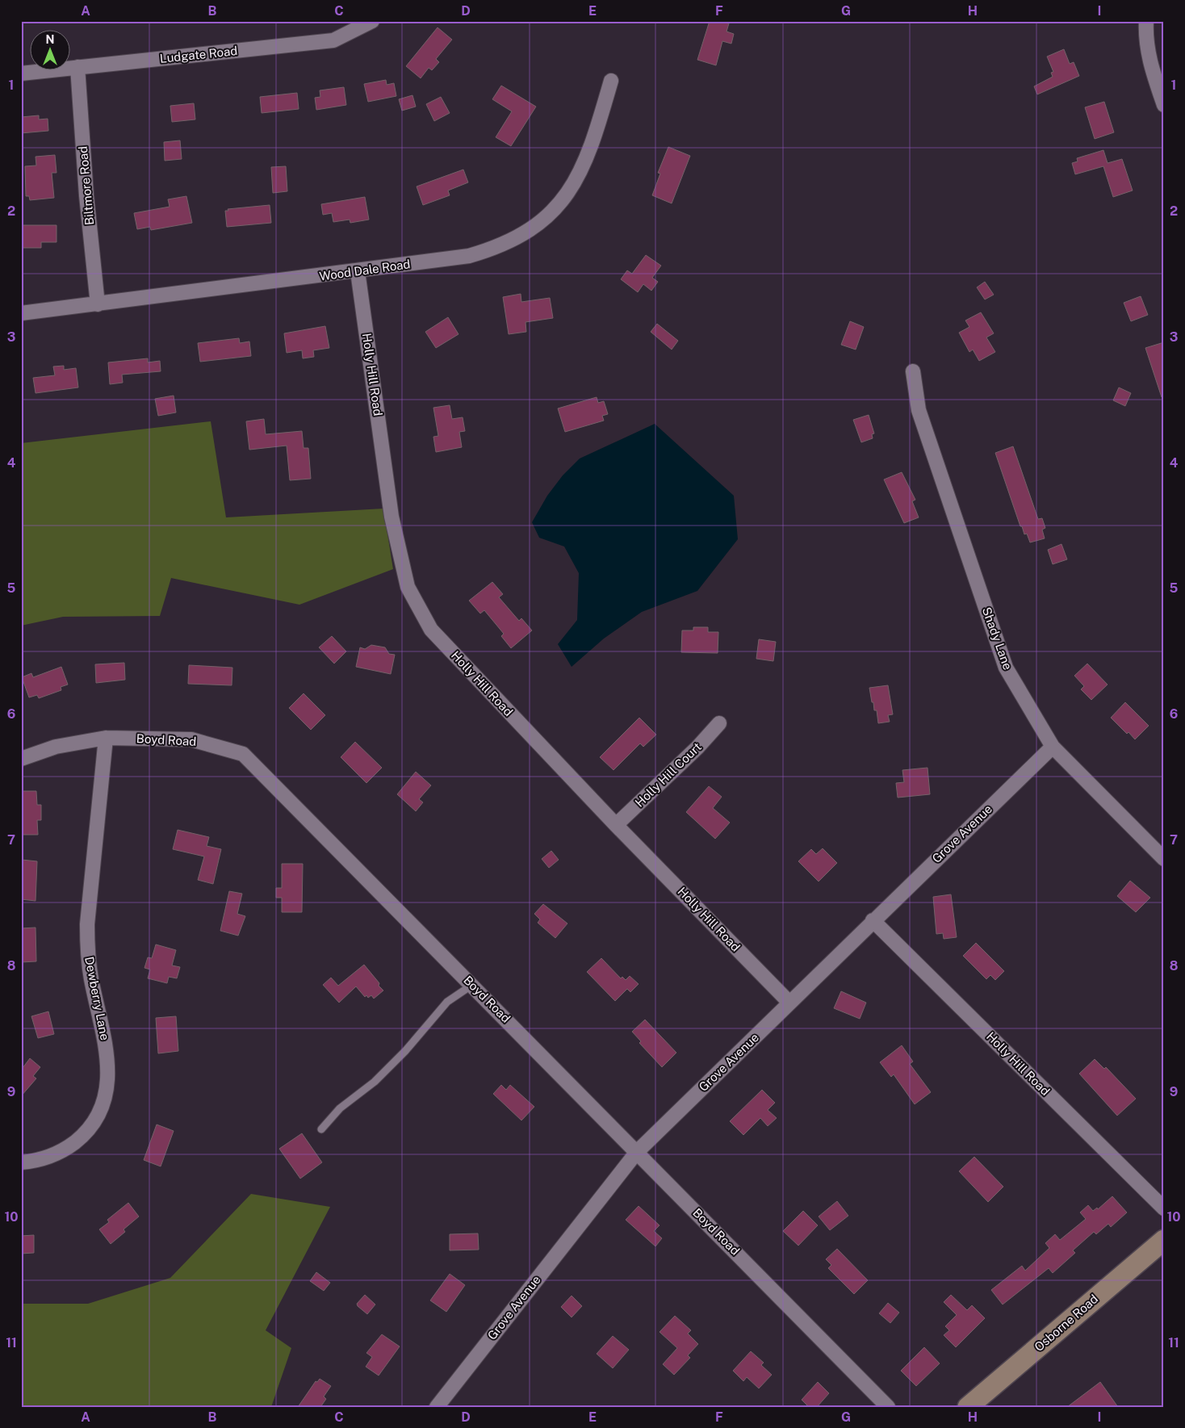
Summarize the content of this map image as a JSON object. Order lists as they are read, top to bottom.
{
  "streets": {
    "street": [
      "Ludgate Road",
      "Biltmore Road",
      "Wood Dale Road",
      "Holly Hill Road",
      "Shady Lane",
      "Boyd Road",
      "Holly Hill Court",
      "Grove Avenue",
      "Dewberry Lane",
      "Osborne Road"
    ]
  },
  "crossings": [
    ["Ludgate Road", "Biltmore Road"],
    ["Biltmore Road", "Wood Dale Road"],
    ["Wood Dale Road", "Holly Hill Road"],
    ["Holly Hill Road", "Holly Hill Court"],
    ["Holly Hill Road", "Grove Avenue"],
    ["Shady Lane", "Grove Avenue"],
    ["Boyd Road", "Grove Avenue"],
    ["Boyd Road", "Dewberry Lane"]
  ],
  "north": "top",
  "grid": {
    "columns": [
      "A",
      "B",
      "C",
      "D",
      "E",
      "F",
      "G",
      "H",
      "I"
    ],
    "rows": [
      "1",
      "2",
      "3",
      "4",
      "5",
      "6",
      "7",
      "8",
      "9",
      "10",
      "11"
    ]
  }
}
